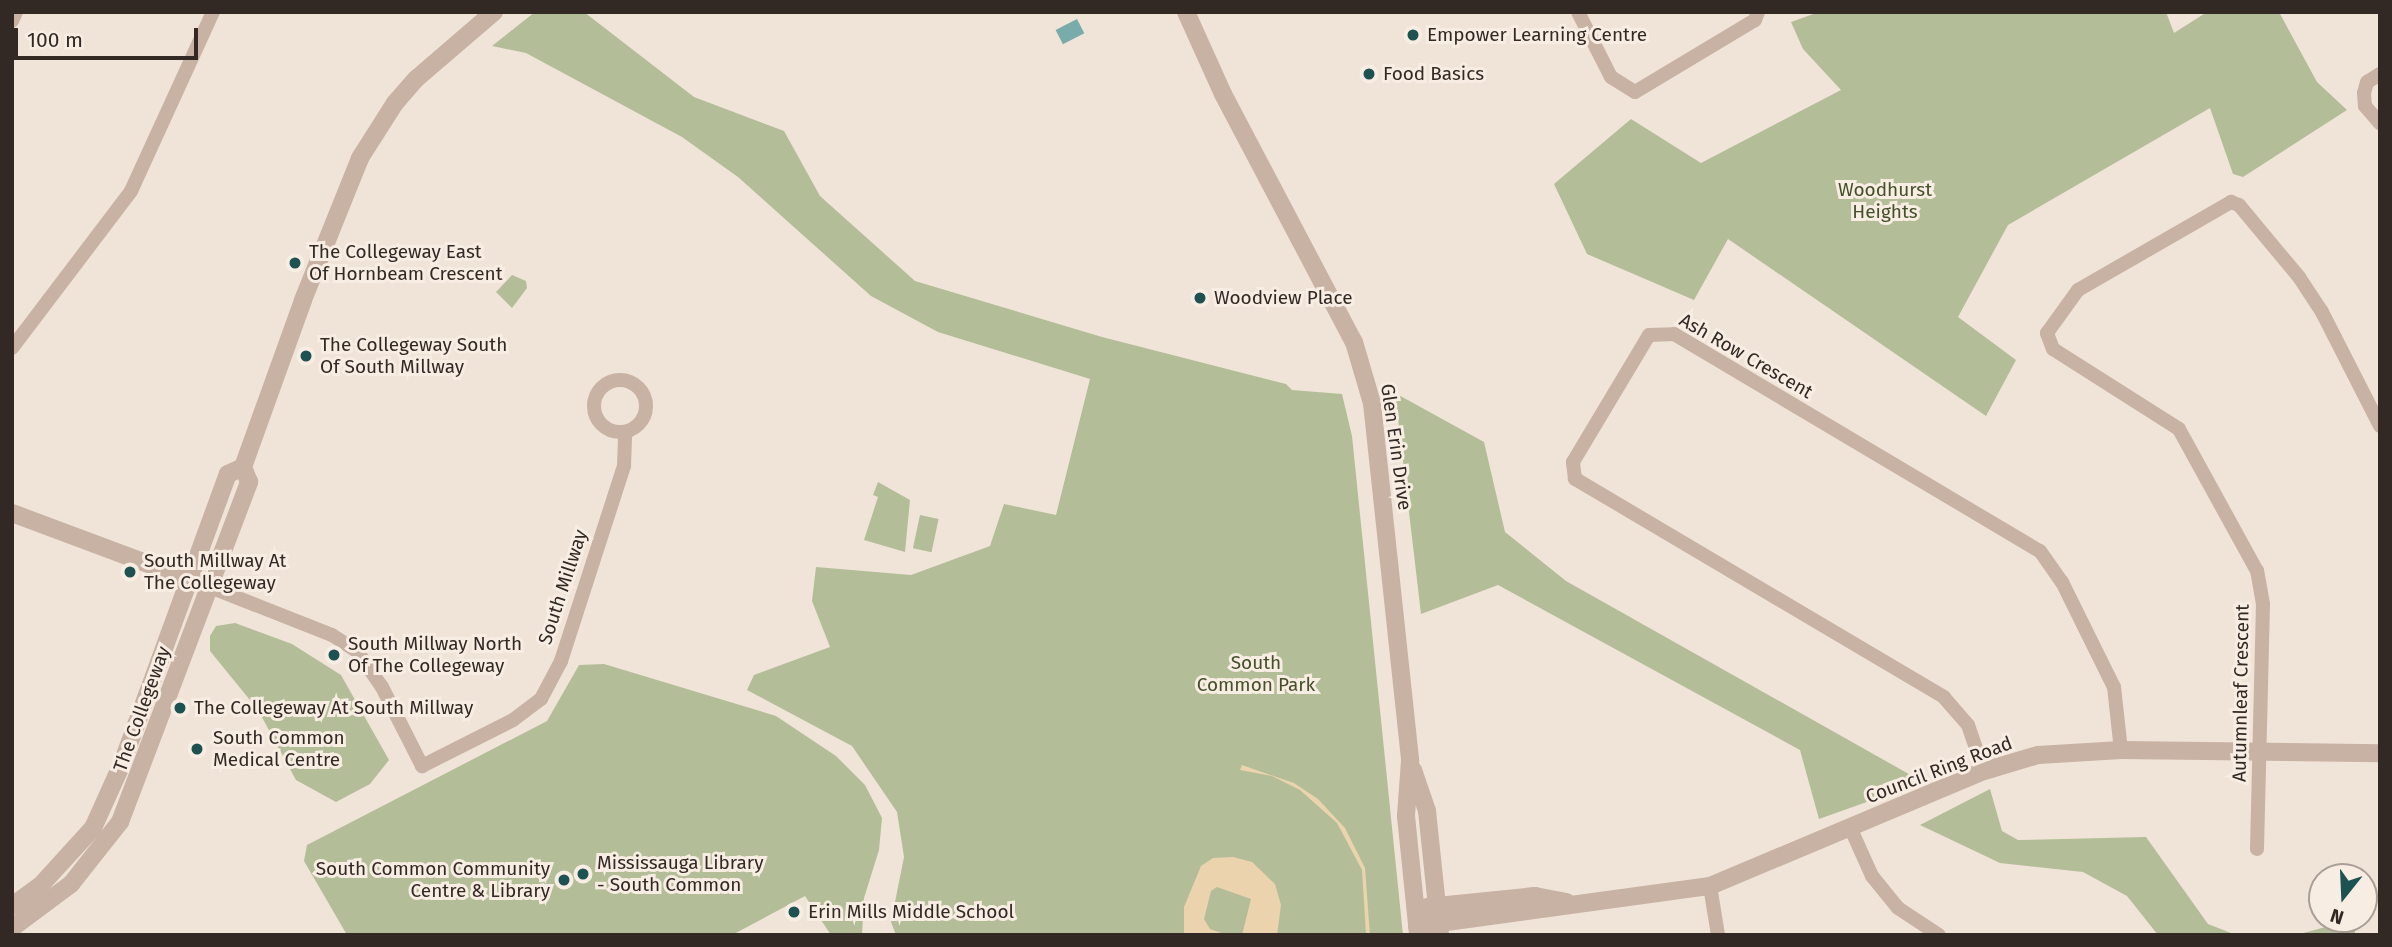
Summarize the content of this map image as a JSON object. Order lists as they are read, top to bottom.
{
  "streets": {
    "street": [
      "Ash Row Crescent",
      "Glen Erin Drive",
      "South Millway",
      "Autumnleaf Crescent",
      "The Collegeway",
      "Council Ring Road"
    ]
  },
  "crossings": [
    ["Ash Row Crescent", "Council Ring Road"],
    ["Glen Erin Drive", "Council Ring Road"],
    ["South Millway", "The Collegeway"],
    ["Autumnleaf Crescent", "Council Ring Road"]
  ],
  "parks": ["Woodhurst Heights", "South Common Park"],
  "places": [
    "Empower Learning Centre",
    "Food Basics",
    "The Collegeway East Of Hornbeam Crescent",
    "Woodview Place",
    "The Collegeway South Of South Millway",
    "South Millway At The Collegeway",
    "South Millway North Of The Collegeway",
    "The Collegeway At South Millway",
    "South Common Medical Centre",
    "Mississauga Library - South Common",
    "South Common Community Centre & Library",
    "Erin Mills Middle School"
  ],
  "scale_bar": "100 m",
  "north": "bottom"
}
